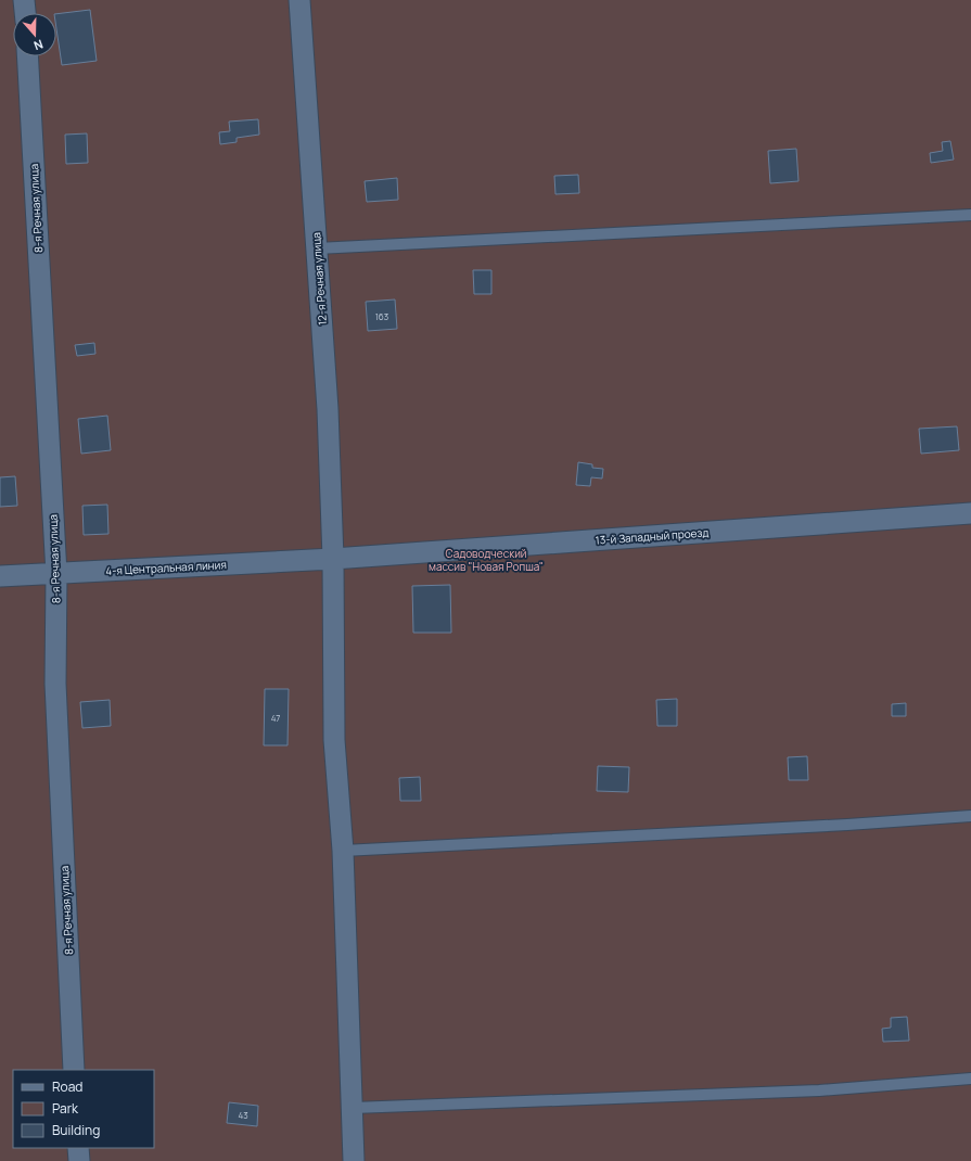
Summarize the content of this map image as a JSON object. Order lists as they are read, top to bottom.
{
  "streets": {
    "street": [
      "8-я Речная улица",
      "12-я Речная улица",
      "13-й Западный проезд",
      "4-я Центральная линия"
    ]
  },
  "crossings": [
    ["8-я Речная улица", "4-я Центральная линия"],
    ["12-я Речная улица", "13-й Западный проезд"],
    ["12-я Речная улица", "4-я Центральная линия"],
    ["13-й Западный проезд", "4-я Центральная линия"]
  ],
  "parks": ["Садоводческий массив \"Новая Ропша\""],
  "house_numbers": ["163", "47", "43"],
  "legend": ["Road", "Park", "Building"],
  "north": "bottom"
}
